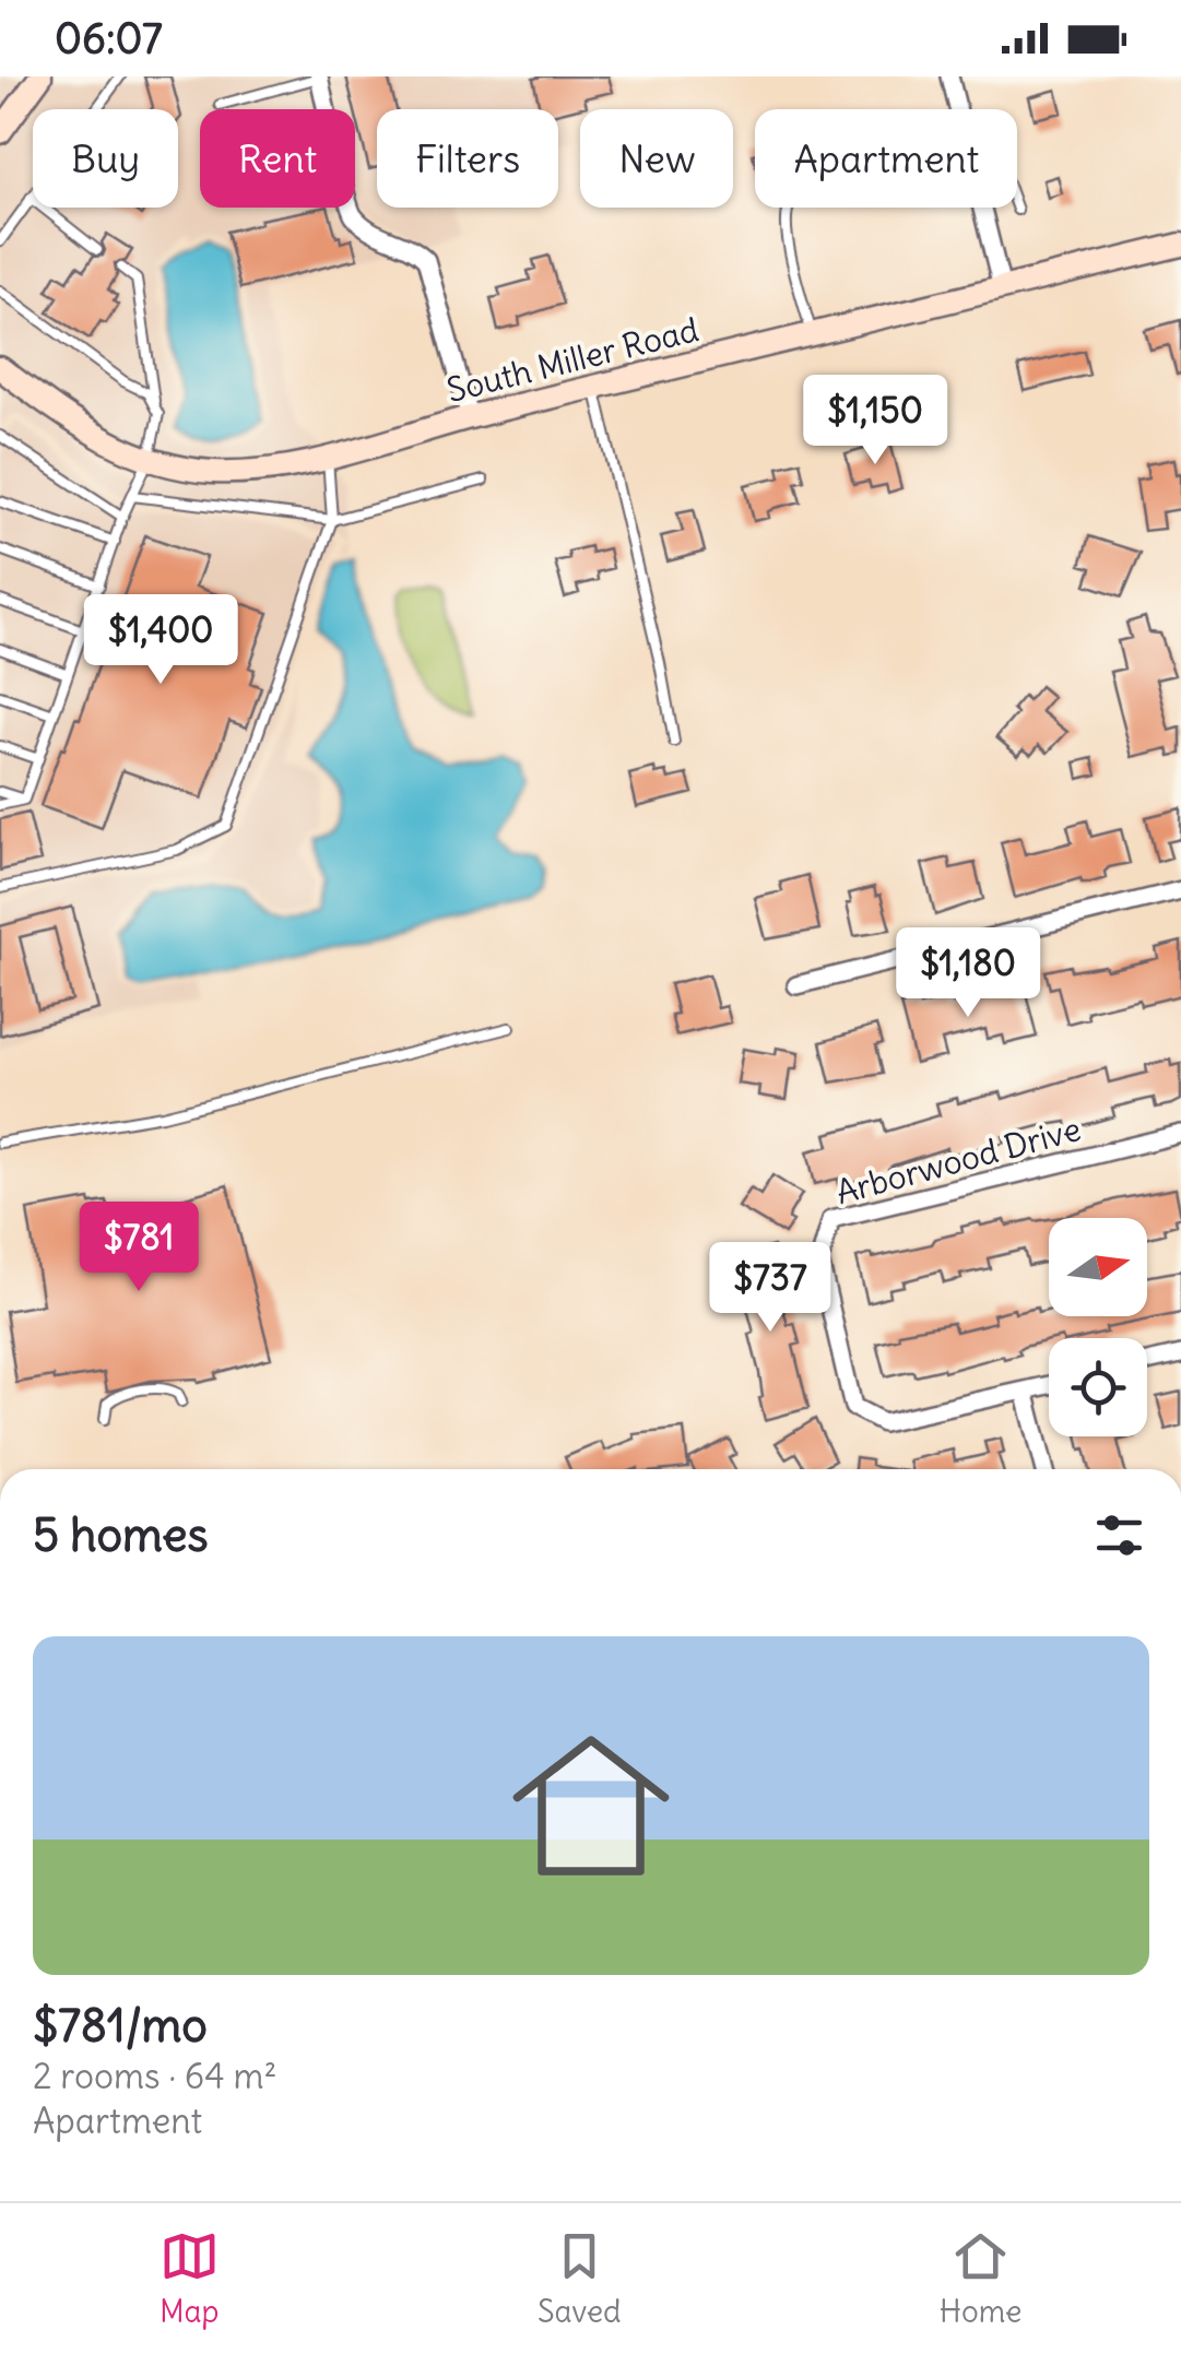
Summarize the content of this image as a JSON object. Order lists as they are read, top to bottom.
{
  "streets": {
    "street": ["South Miller Road", "Arborwood Drive"]
  },
  "north": "right",
  "page": {
    "status": "06:07",
    "chip": [
      "Buy",
      "Rent",
      "Filters",
      "New",
      "Apartment"
    ],
    "price": [
      "$1,150",
      "$1,400",
      "$1,180",
      "$781",
      "$737"
    ],
    "heading": "5 homes",
    "list": [
      {
        "name": "$781/mo",
        "note": "2 rooms · 64 m² · Apartment"
      }
    ],
    "tabs": ["Map", "Saved", "Home"]
  }
}
